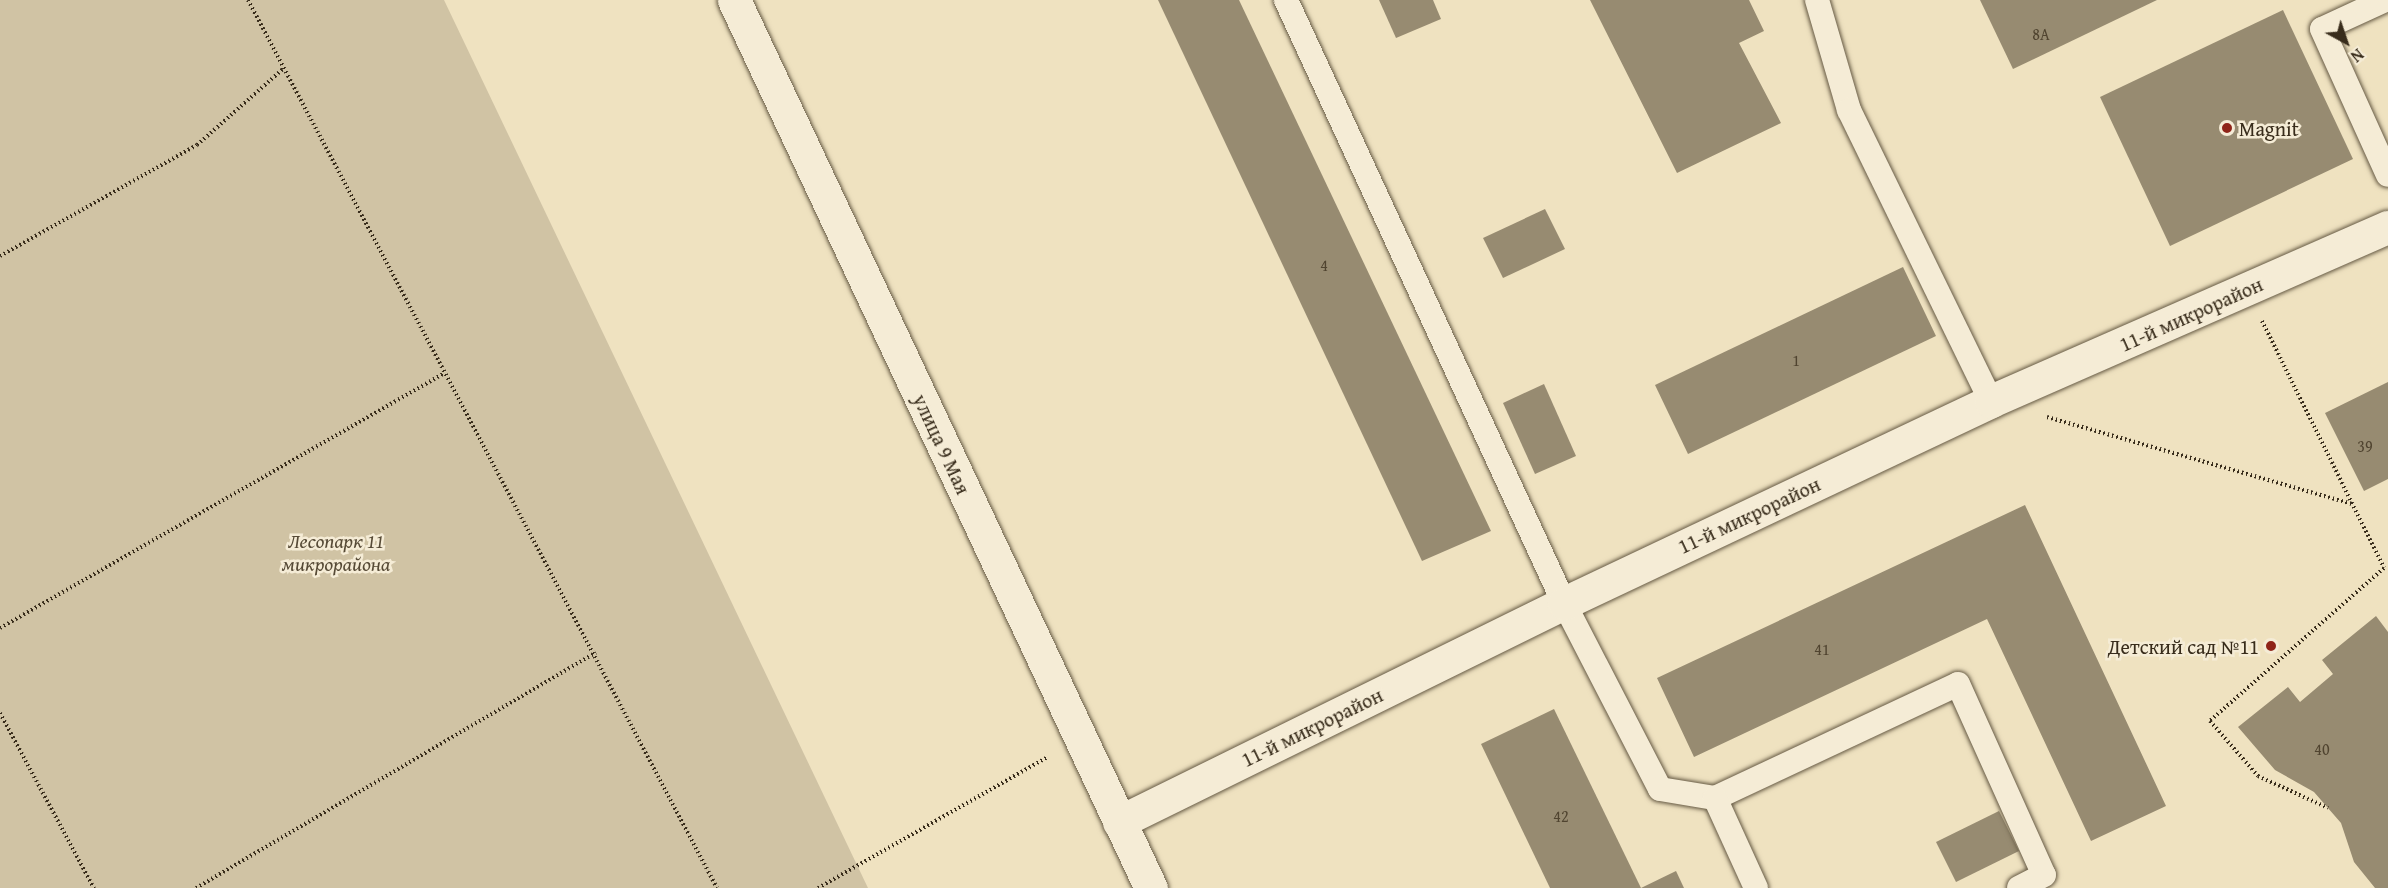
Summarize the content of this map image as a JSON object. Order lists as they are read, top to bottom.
{
  "streets": {
    "street": ["11-й микрорайон", "улица 9 Мая"]
  },
  "crossings": [
    ["11-й микрорайон", "улица 9 Мая"]
  ],
  "parks": ["Лесопарк 11 микрорайона"],
  "places": ["Magnit", "Детский сад №11"],
  "house_numbers": [
    "8А",
    "4",
    "1",
    "39",
    "41",
    "40",
    "42"
  ],
  "north": "bottom right"
}
